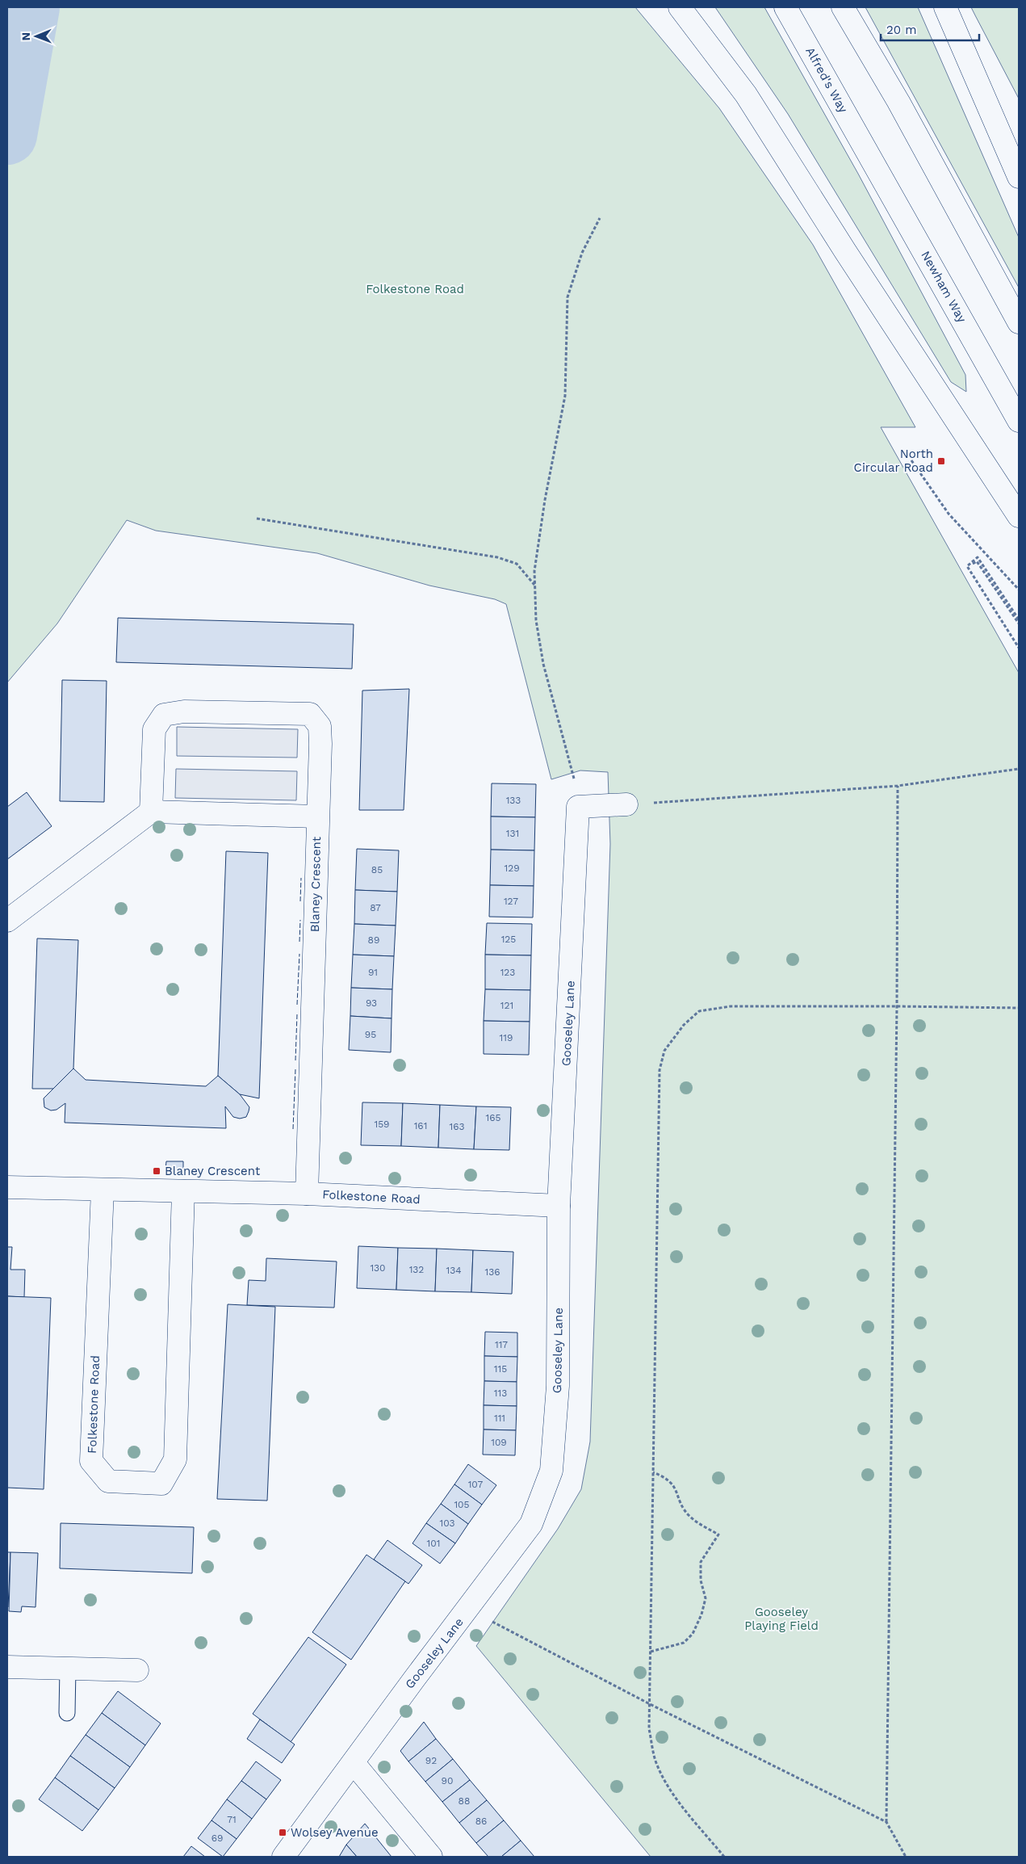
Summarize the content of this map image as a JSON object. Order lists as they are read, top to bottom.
{
  "streets": {
    "main road": [
      "Alfred's Way",
      "Newham Way",
      "Blaney Crescent",
      "Gooseley Lane",
      "Folkestone Road"
    ]
  },
  "crossings": [
    ["Alfred's Way", "Newham Way"],
    ["Blaney Crescent", "Folkestone Road"],
    ["Gooseley Lane", "Folkestone Road"]
  ],
  "parks": ["Folkestone Road", "Gooseley Playing Field"],
  "places": {
    "transit": ["North Circular Road", "Blaney Crescent", "Wolsey Avenue"]
  },
  "house_numbers": [
    "133",
    "131",
    "129",
    "85",
    "127",
    "87",
    "125",
    "89",
    "91",
    "123",
    "93",
    "121",
    "95",
    "119",
    "165",
    "159",
    "161",
    "163",
    "130",
    "132",
    "134",
    "136",
    "117",
    "115",
    "113",
    "111",
    "109",
    "107",
    "105",
    "103",
    "101",
    "92",
    "90",
    "88",
    "71",
    "86",
    "69"
  ],
  "scale_bar": "20 m",
  "north": "left"
}
